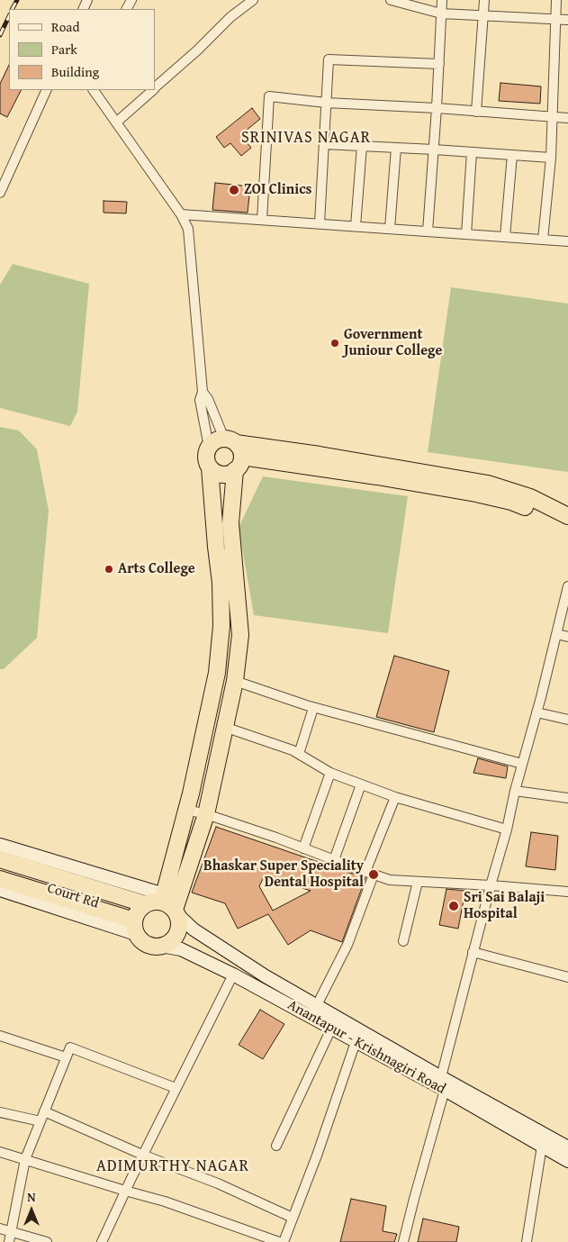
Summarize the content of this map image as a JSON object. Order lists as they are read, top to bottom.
{
  "streets": {
    "highway": ["Anantapur - Krishnagiri Road"],
    "main road": ["Court Rd"]
  },
  "crossings": [
    ["Court Rd", "Anantapur - Krishnagiri Road"]
  ],
  "districts": ["SRINIVAS NAGAR", "ADIMURTHY NAGAR"],
  "places": [
    "ZOI Clinics",
    "Government Juniour College",
    "Arts College",
    "Bhaskar Super Speciality Dental Hospital",
    "Sri Sai Balaji Hospital"
  ],
  "legend": ["Road", "Park", "Building"],
  "north": "top"
}
